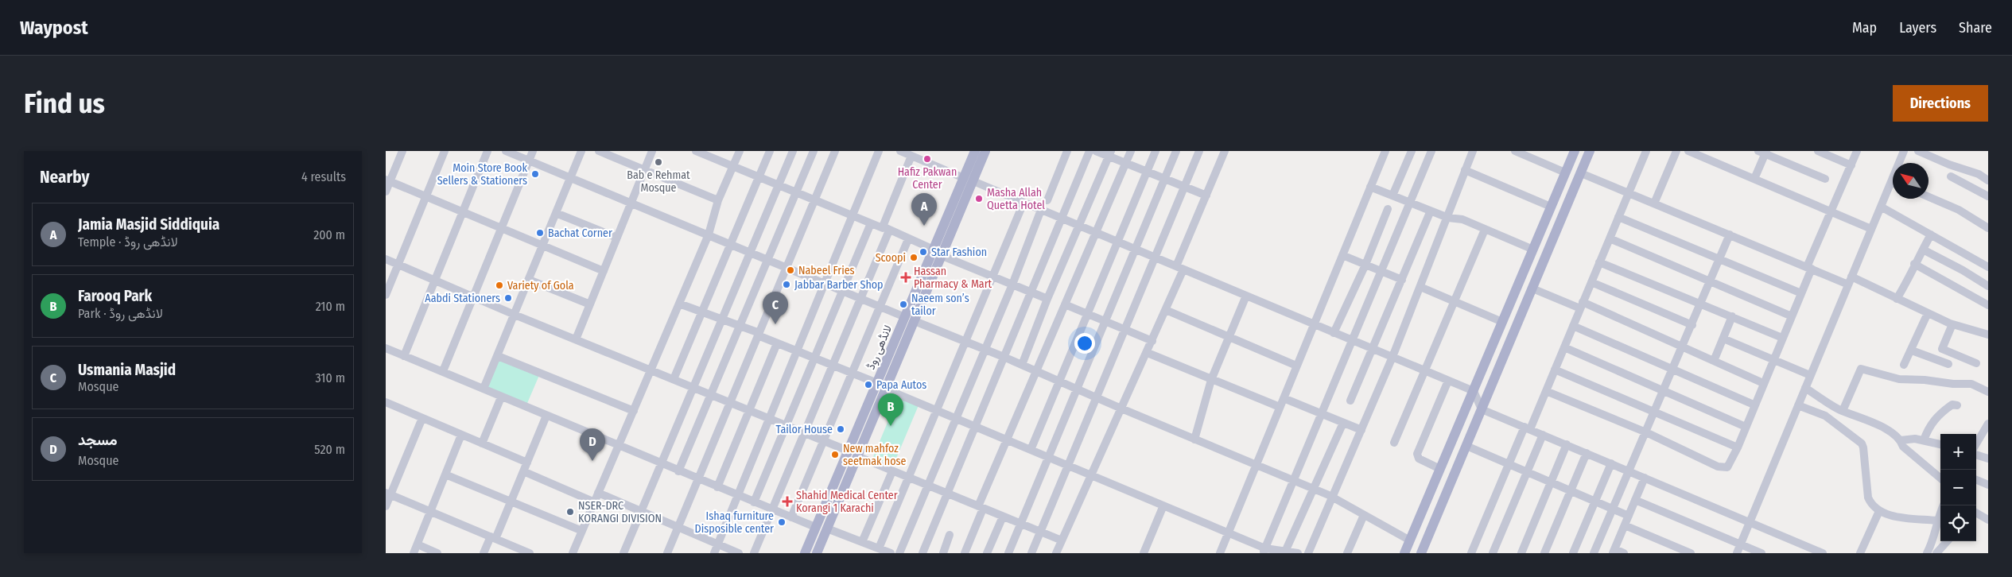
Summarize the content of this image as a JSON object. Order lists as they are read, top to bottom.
{
  "streets": {
    "main road": ["لانڈھی روڈ"]
  },
  "places": {
    "other": [
      "Hafiz Pakwan Center",
      "Bab e Rehmat Mosque",
      "Moin Store Book Sellers & Stationers",
      "Masha Allah Quetta Hotel",
      "Bachat Corner",
      "Star Fashion",
      "Scoopi",
      "Nabeel Fries",
      "Jabbar Barber Shop",
      "Variety of Gola",
      "Aabdi Stationers",
      "Naeem son’s tailor",
      "Papa Autos",
      "Tailor House",
      "New mahfoz seetmak hose",
      "NSER-DRC KORANGI DIVISION",
      "Ishaq furniture Disposible center"
    ],
    "health": ["Hassan Pharmacy & Mart", "Shahid Medical Center Korangi 1 Karachi"]
  },
  "north": "top left",
  "page": {
    "header": "Waypost",
    "nav": ["Map", "Layers", "Share"],
    "buttons": "Directions",
    "title": "Find us",
    "heading": ["Nearby", "4 results"],
    "pins": [
      "A",
      "C",
      "B",
      "D"
    ],
    "list": [
      {
        "mark": "A",
        "name": "Jamia Masjid Siddiquia",
        "note": "Temple · لانڈھی روڈ",
        "value": "200 m"
      },
      {
        "mark": "B",
        "name": "Farooq Park",
        "note": "Park · لانڈھی روڈ",
        "value": "210 m"
      },
      {
        "mark": "C",
        "name": "Usmania Masjid",
        "note": "Mosque",
        "value": "310 m"
      },
      {
        "mark": "D",
        "name": "مسجد",
        "note": "Mosque",
        "value": "520 m"
      }
    ],
    "map_buttons": ["+", "−"]
  }
}
